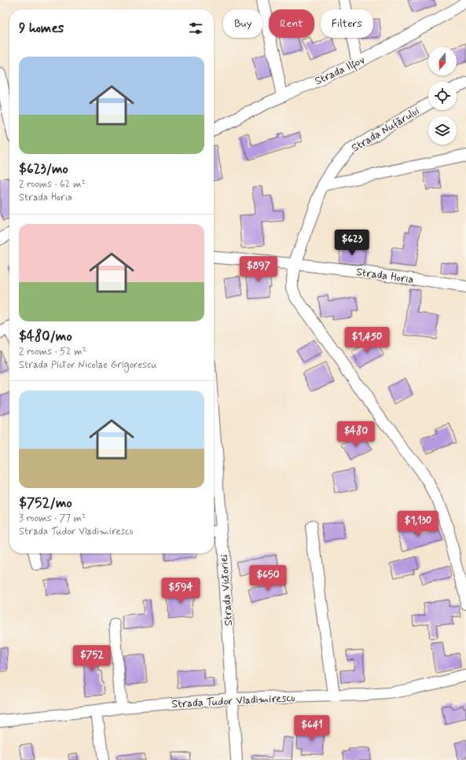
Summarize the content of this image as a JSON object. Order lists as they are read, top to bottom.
{
  "streets": {
    "street": [
      "Strada Ilfov",
      "Strada Nufărului",
      "Strada Horia",
      "Strada Victoriei",
      "Strada Tudor Vladimirescu"
    ]
  },
  "crossings": [
    ["Strada Nufărului", "Strada Horia"],
    ["Strada Victoriei", "Strada Tudor Vladimirescu"]
  ],
  "north": "bottom",
  "page": {
    "chip": ["Buy", "Rent", "Filters"],
    "heading": "9 homes",
    "list": [
      {
        "name": "$623/mo",
        "note": "2 rooms · 62 m² · Strada Horia"
      },
      {
        "name": "$480/mo",
        "note": "2 rooms · 52 m² · Strada Pictor Nicolae Grigorescu"
      },
      {
        "name": "$752/mo",
        "note": "3 rooms · 77 m² · Strada Tudor Vladimirescu"
      }
    ],
    "price": [
      "$623",
      "$897",
      "$1,450",
      "$480",
      "$1,130",
      "$650",
      "$594",
      "$752",
      "$641"
    ]
  }
}
